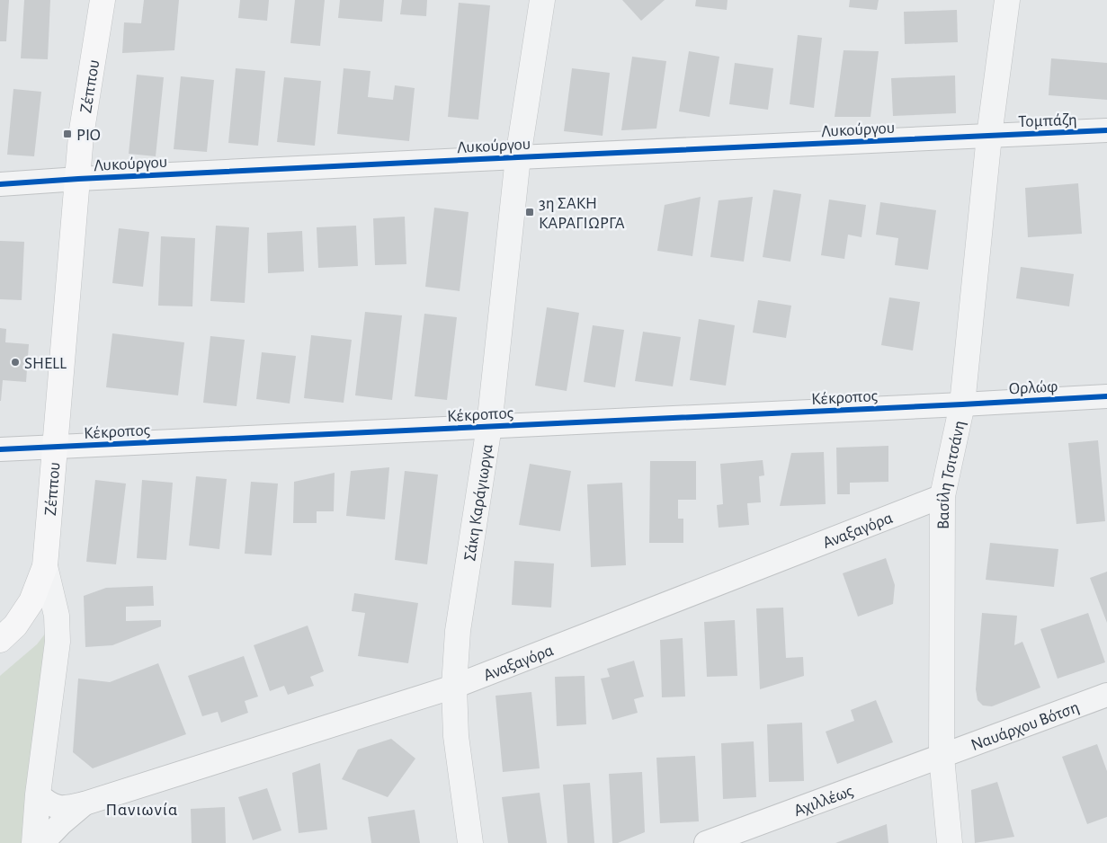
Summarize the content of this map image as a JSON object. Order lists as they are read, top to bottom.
{
  "streets": {
    "main road": ["Ζέππου"],
    "street": [
      "Τομπάζη",
      "Λυκούργου",
      "Ορλώφ",
      "Κέκροπος",
      "Βασίλη Τσιτσάνη",
      "Σάκη Καράγιωργα",
      "Αναξαγόρα",
      "Ναυάρχου Βότση",
      "Αχιλλέως"
    ]
  },
  "crossings": [
    ["Ζέππου", "Λυκούργου"],
    ["Ζέππου", "Κέκροπος"],
    ["Ζέππου", "Αναξαγόρα"],
    ["Τομπάζη", "Λυκούργου"],
    ["Τομπάζη", "Βασίλη Τσιτσάνη"],
    ["Λυκούργου", "Βασίλη Τσιτσάνη"],
    ["Λυκούργου", "Σάκη Καράγιωργα"],
    ["Ορλώφ", "Κέκροπος"],
    ["Ορλώφ", "Βασίλη Τσιτσάνη"],
    ["Κέκροπος", "Βασίλη Τσιτσάνη"],
    ["Κέκροπος", "Σάκη Καράγιωργα"],
    ["Βασίλη Τσιτσάνη", "Αναξαγόρα"],
    ["Βασίλη Τσιτσάνη", "Ναυάρχου Βότση"],
    ["Βασίλη Τσιτσάνη", "Αχιλλέως"],
    ["Σάκη Καράγιωργα", "Αναξαγόρα"],
    ["Ναυάρχου Βότση", "Αχιλλέως"]
  ],
  "districts": ["Πανιωνία"],
  "places": {
    "transit": ["ΡΙΟ", "3η ΣΑΚΗ ΚΑΡΑΓΙΩΡΓΑ"],
    "other": ["SHELL"]
  }
}
